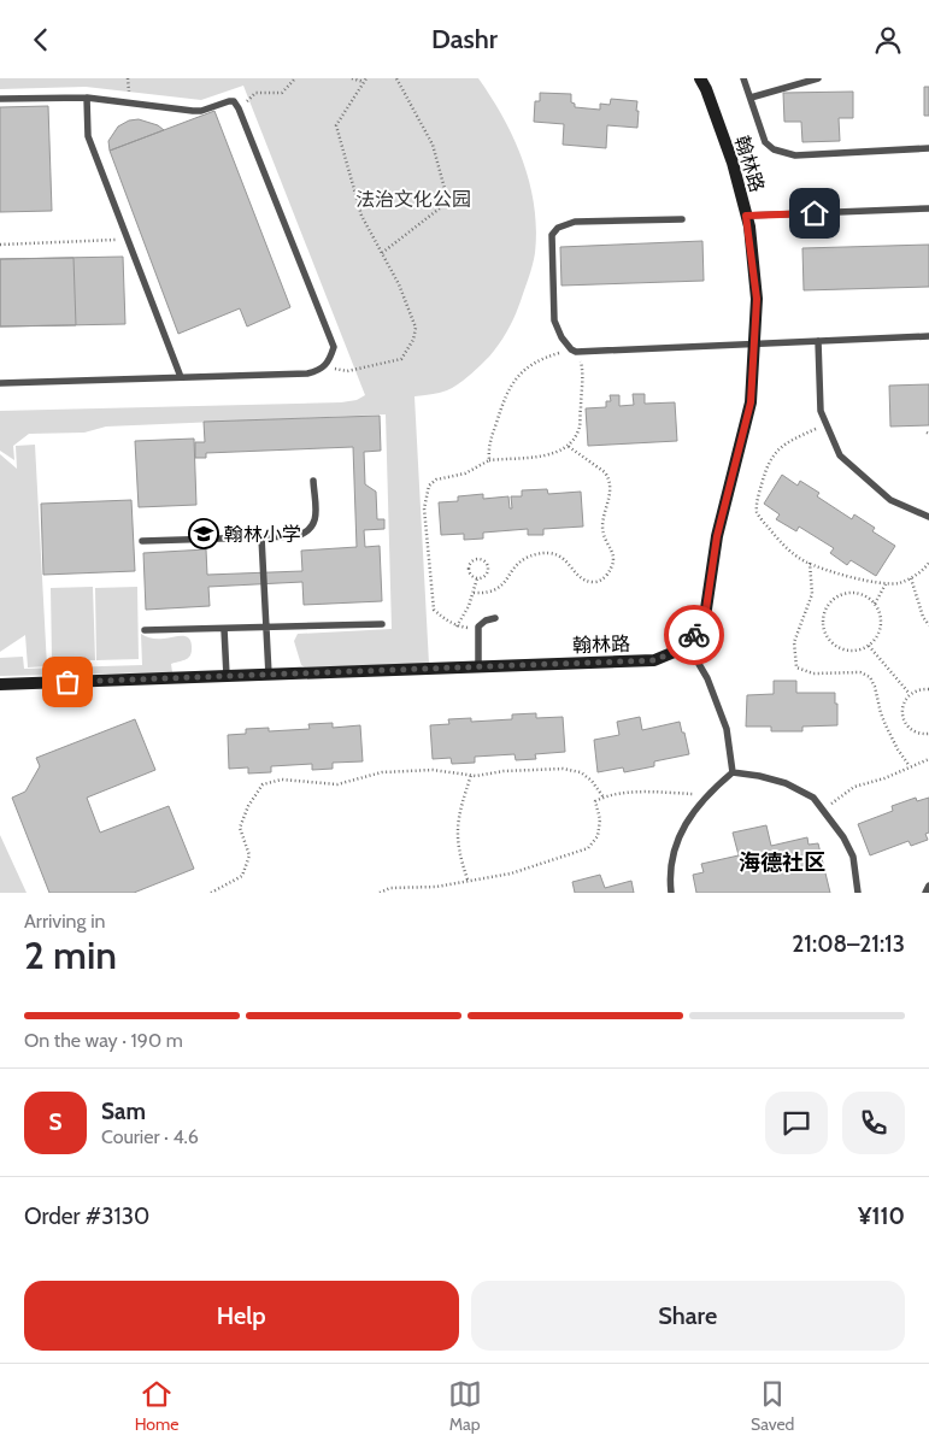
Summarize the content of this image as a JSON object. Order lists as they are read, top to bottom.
{
  "streets": {
    "main road": ["翰林路"]
  },
  "districts": ["海德社区"],
  "parks": ["法治文化公园"],
  "places": {
    "school or university": ["翰林小学"]
  },
  "page": {
    "header": "Dashr",
    "heading": ["2 min", "Arriving in", "21:08–21:13"],
    "panel": [
      "Sam",
      "Courier · 4.6",
      "Order #3130",
      "¥110"
    ],
    "bar": "On the way · 190 m",
    "round": "S",
    "buttons": ["Help", "Share"],
    "tabs": ["Home", "Map", "Saved"]
  }
}
